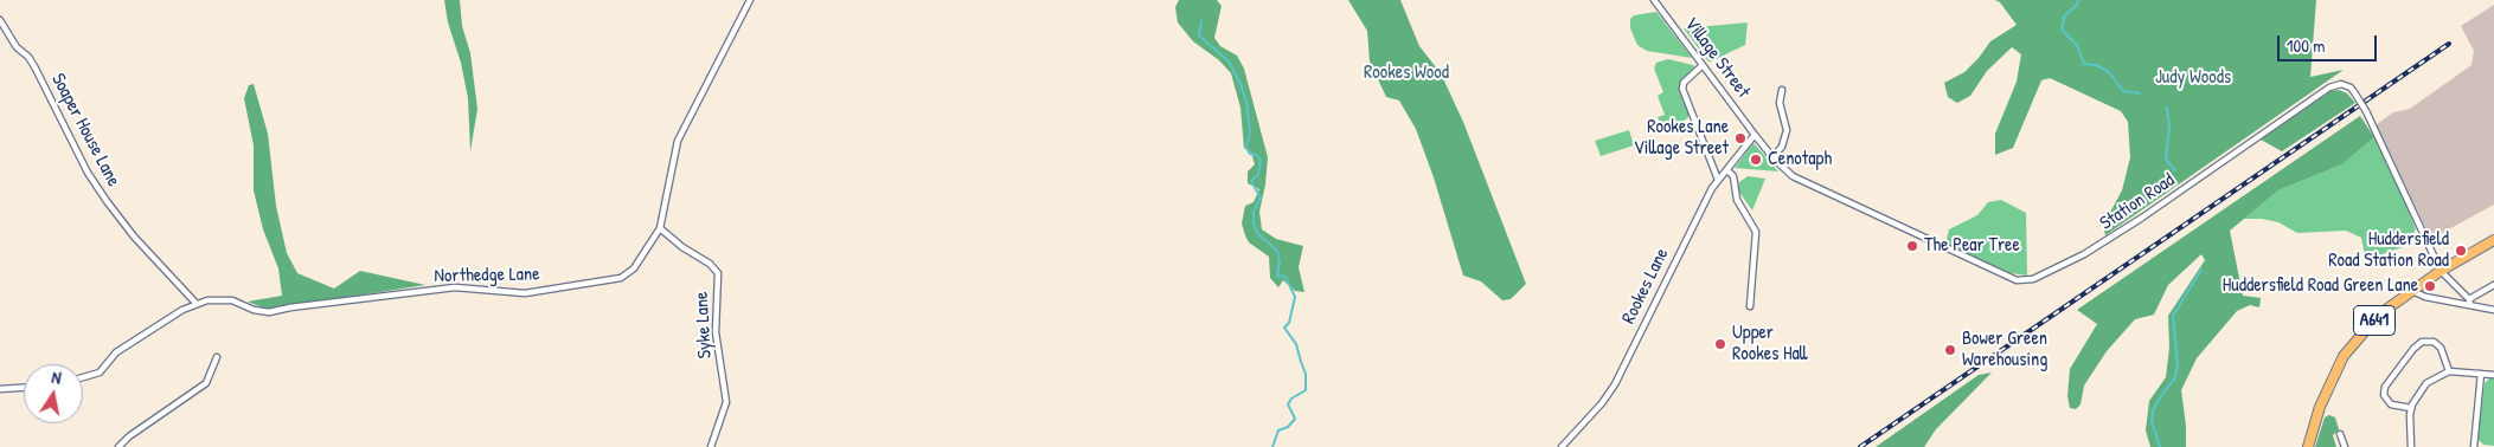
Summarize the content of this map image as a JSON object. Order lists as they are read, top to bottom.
{
  "streets": {
    "main road": ["A641"],
    "street": [
      "Village Street",
      "Soaper House Lane",
      "Station Road",
      "Northedge Lane",
      "Rookes Lane",
      "Syke Lane"
    ]
  },
  "crossings": [
    ["Village Street", "Station Road"],
    ["Village Street", "Rookes Lane"],
    ["Soaper House Lane", "Northedge Lane"],
    ["Station Road", "Rookes Lane"],
    ["Station Road", "A641"],
    ["Northedge Lane", "Syke Lane"]
  ],
  "parks": ["Rookes Wood", "Judy Woods"],
  "places": [
    "Rookes Lane Village Street",
    "Cenotaph",
    "The Pear Tree",
    "Huddersfield Road Station Road",
    "Huddersfield Road Green Lane",
    "Upper Rookes Hall",
    "Bower Green Warehousing"
  ],
  "scale_bar": "100 m",
  "north": "top"
}
